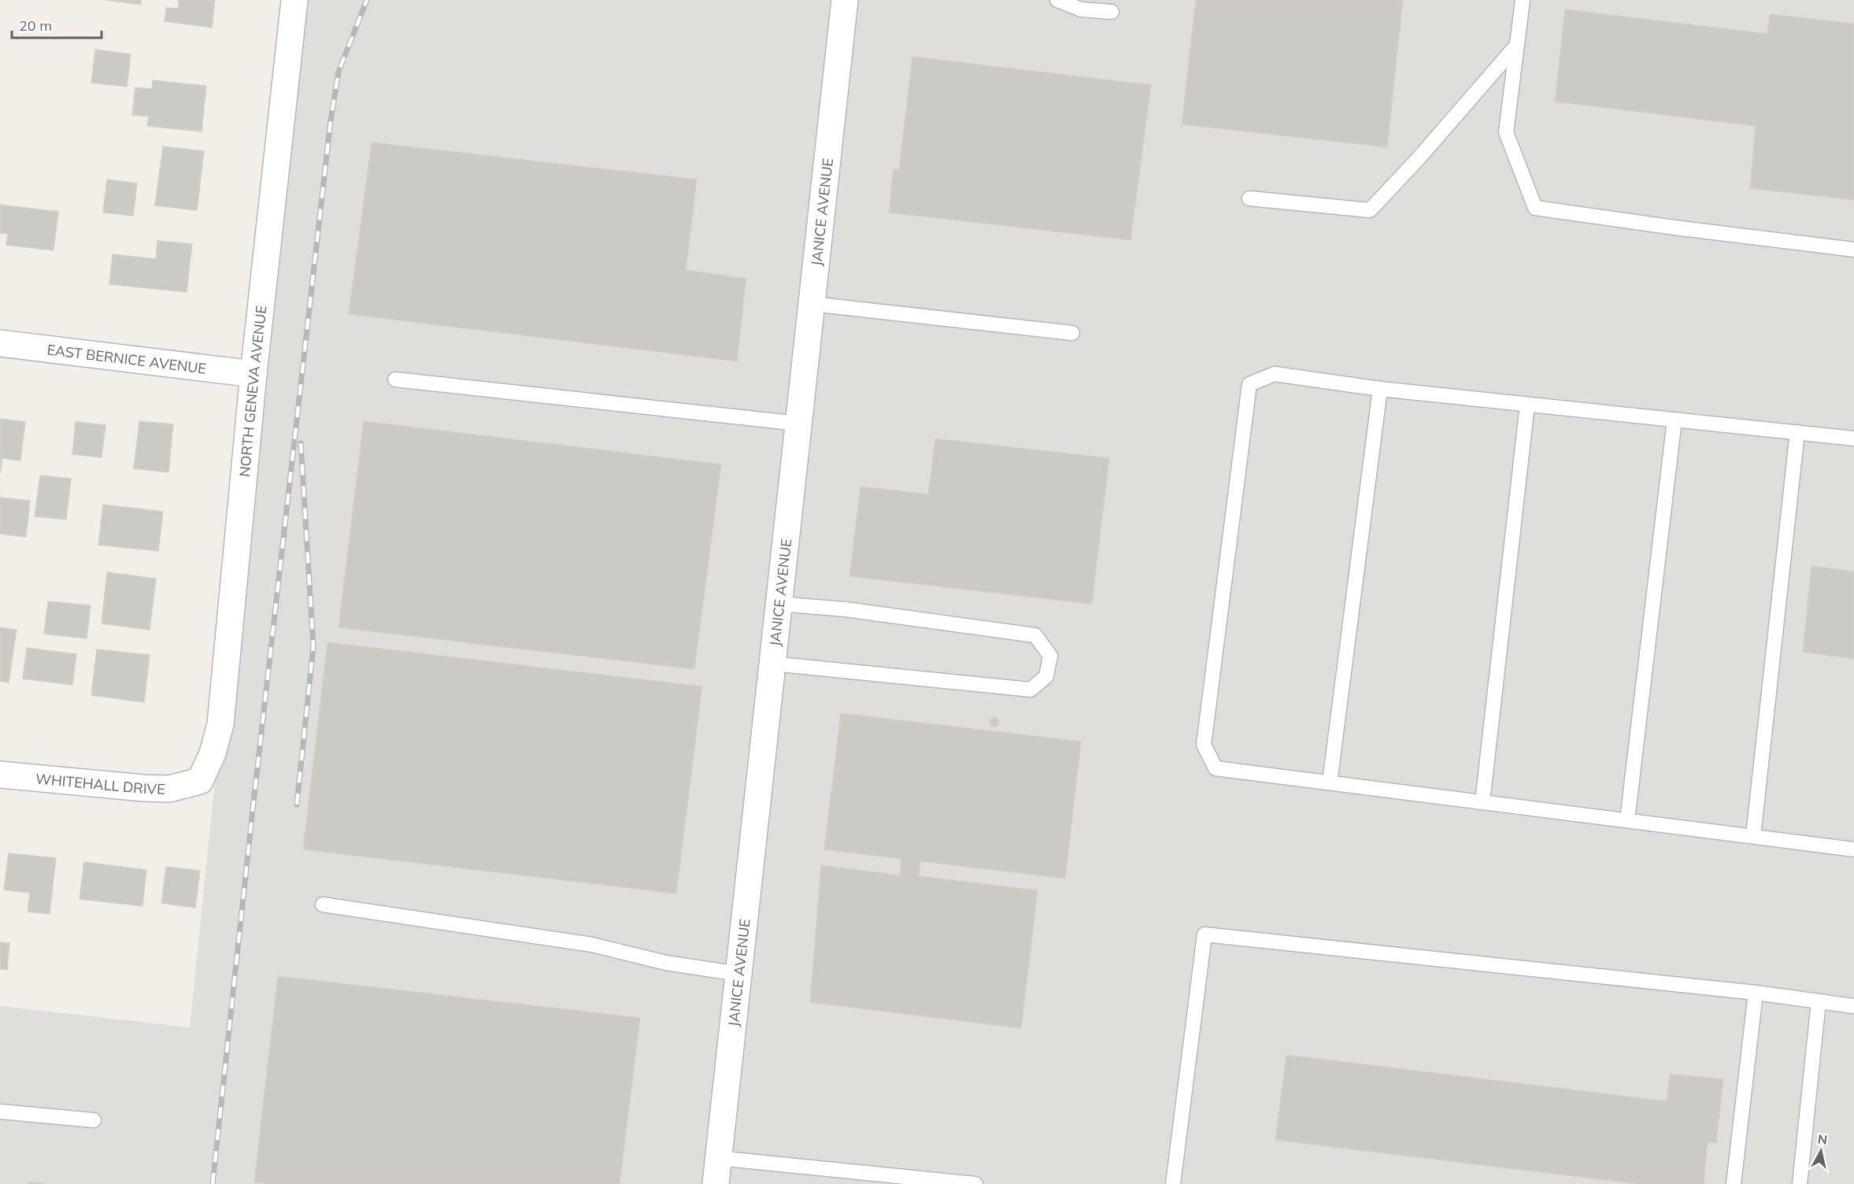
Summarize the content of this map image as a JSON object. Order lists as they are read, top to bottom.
{
  "streets": {
    "street": [
      "JANICE AVENUE",
      "EAST BERNICE AVENUE",
      "NORTH GENEVA AVENUE",
      "WHITEHALL DRIVE"
    ]
  },
  "crossings": [
    ["EAST BERNICE AVENUE", "NORTH GENEVA AVENUE"],
    ["NORTH GENEVA AVENUE", "WHITEHALL DRIVE"]
  ],
  "scale_bar": "20 m",
  "north": "top"
}
